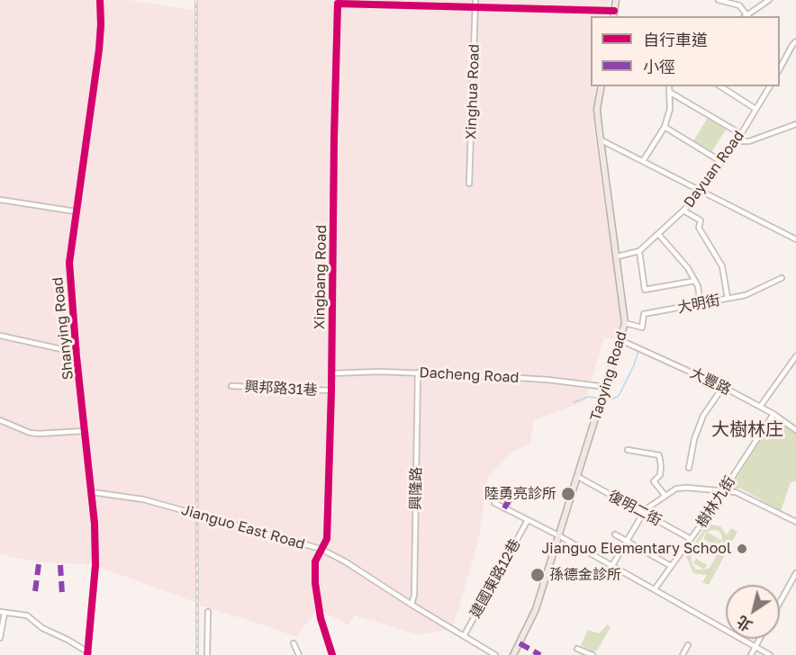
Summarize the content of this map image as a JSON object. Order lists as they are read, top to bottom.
{
  "streets": {
    "main road": ["Taoying Road"],
    "street": [
      "Xinghua Road",
      "Dayuan Road",
      "Xingbang Road",
      "大明街",
      "Shanying Road",
      "Dacheng Road",
      "大豐路",
      "興邦路31巷",
      "興隆路",
      "樹林九街",
      "復明二街",
      "Jianguo East Road",
      "建國東路12巷"
    ]
  },
  "crossings": [
    ["Xinghua Road", "Xingbang Road"],
    ["Dayuan Road", "Taoying Road"],
    ["Xingbang Road", "Dacheng Road"],
    ["Xingbang Road", "興邦路31巷"],
    ["Xingbang Road", "Jianguo East Road"],
    ["大明街", "Taoying Road"],
    ["Shanying Road", "Jianguo East Road"],
    ["Dacheng Road", "Taoying Road"],
    ["Dacheng Road", "興隆路"],
    ["Taoying Road", "大豐路"],
    ["Taoying Road", "復明二街"],
    ["大豐路", "樹林九街"],
    ["興隆路", "Jianguo East Road"],
    ["樹林九街", "復明二街"],
    ["Jianguo East Road", "建國東路12巷"]
  ],
  "districts": ["大樹林庄"],
  "places": ["陸勇亮診所", "Jianguo Elementary School", "孫德金診所"],
  "legend": ["自行車道", "小徑"],
  "north": "bottom left"
}
